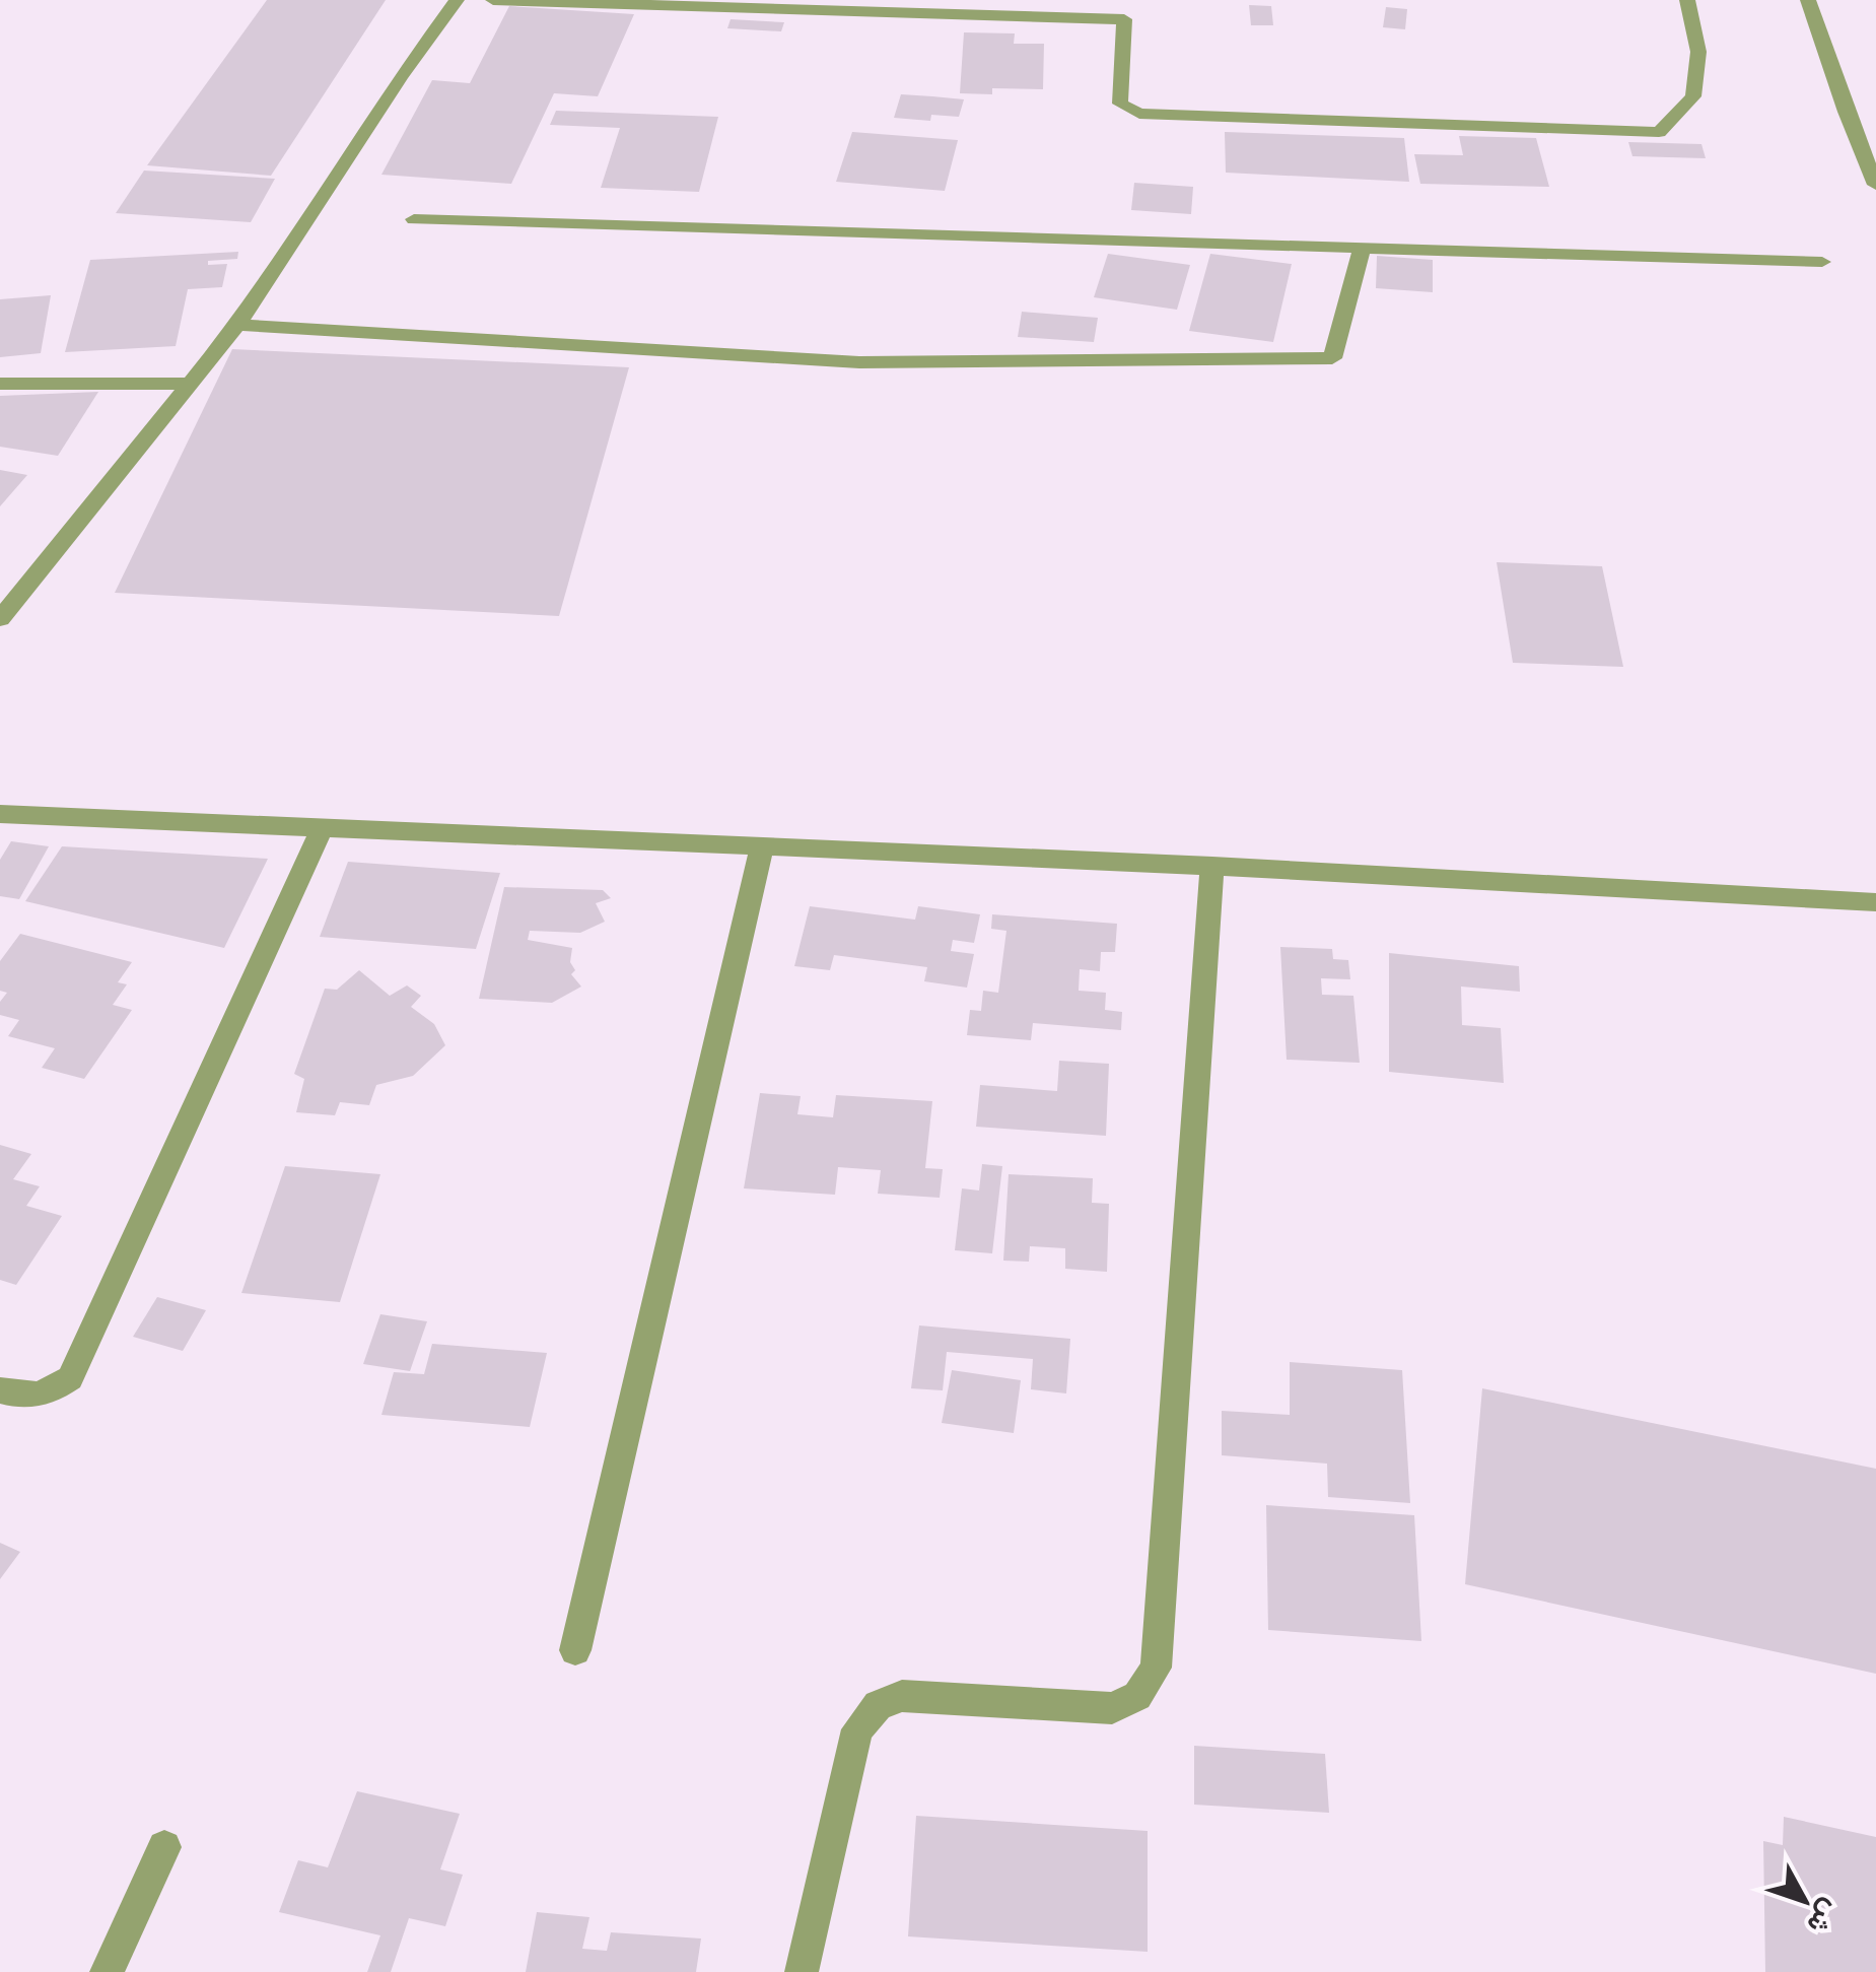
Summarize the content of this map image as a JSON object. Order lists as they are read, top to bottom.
{
  "north": "bottom right"
}
